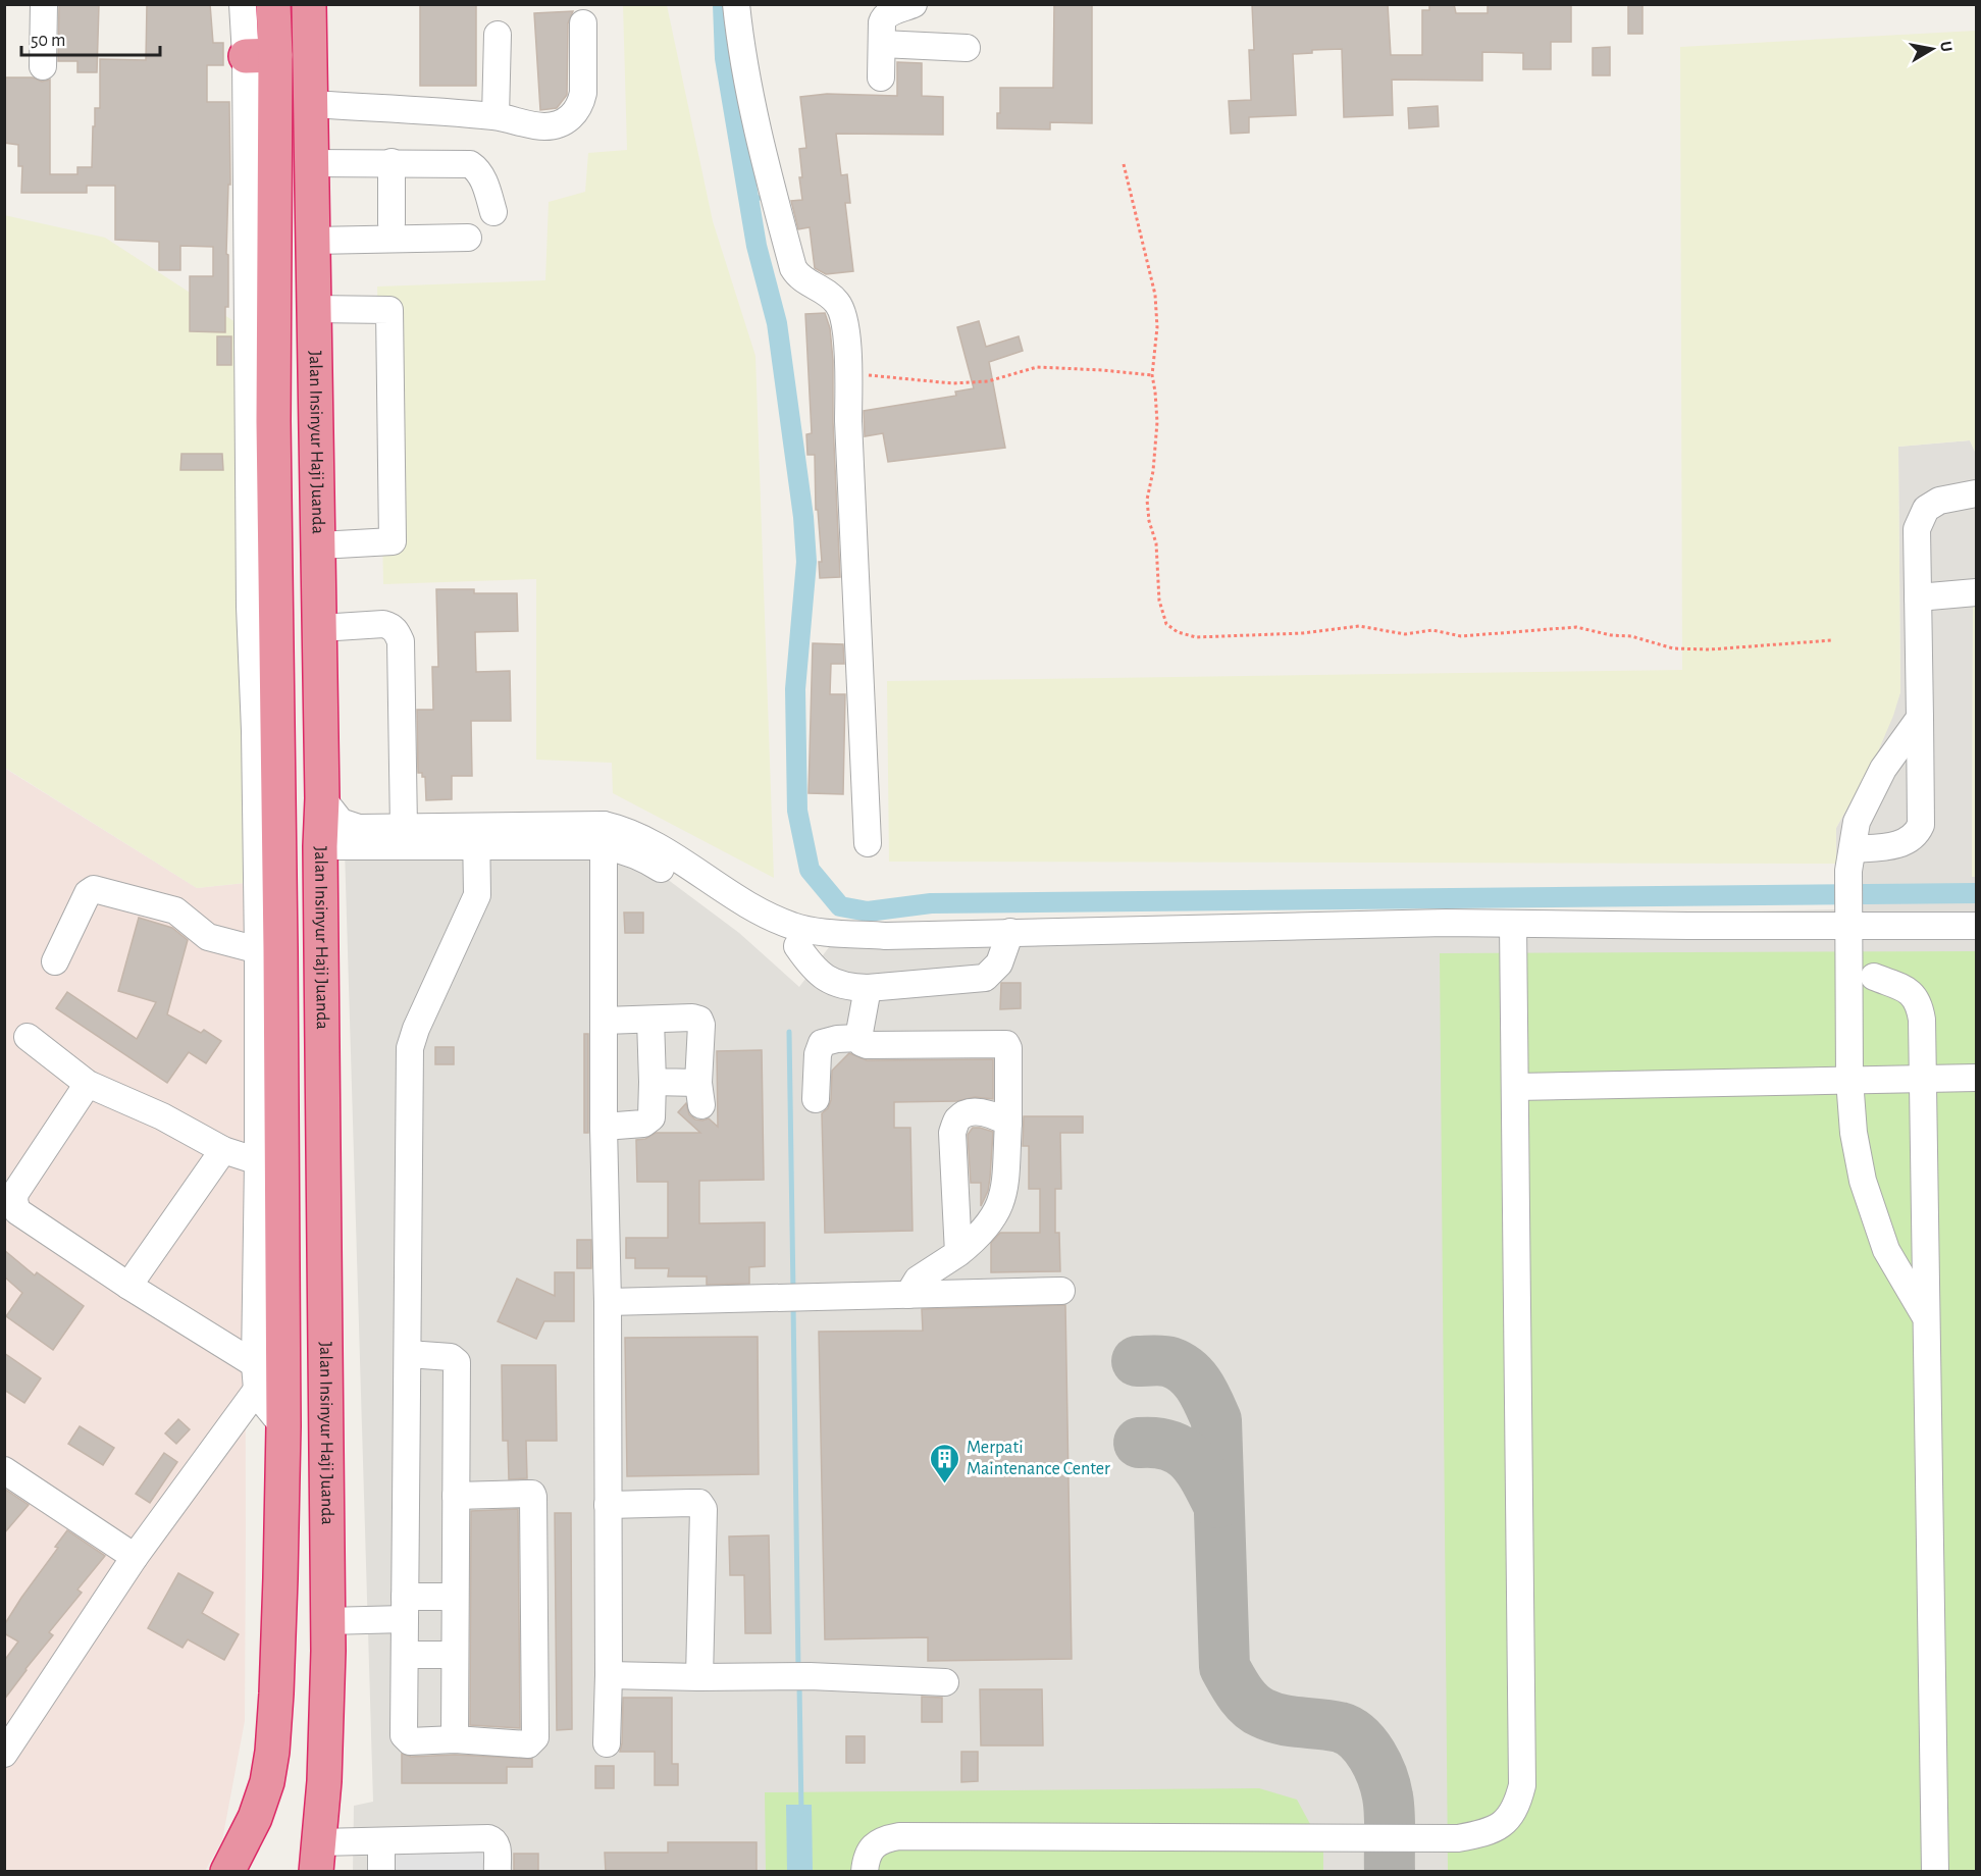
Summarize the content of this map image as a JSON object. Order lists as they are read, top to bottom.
{
  "streets": {
    "highway": ["Jalan Insinyur Haji Juanda"]
  },
  "places": {
    "building": ["Merpati Maintenance Center"]
  },
  "scale_bar": "50 m",
  "north": "right"
}
